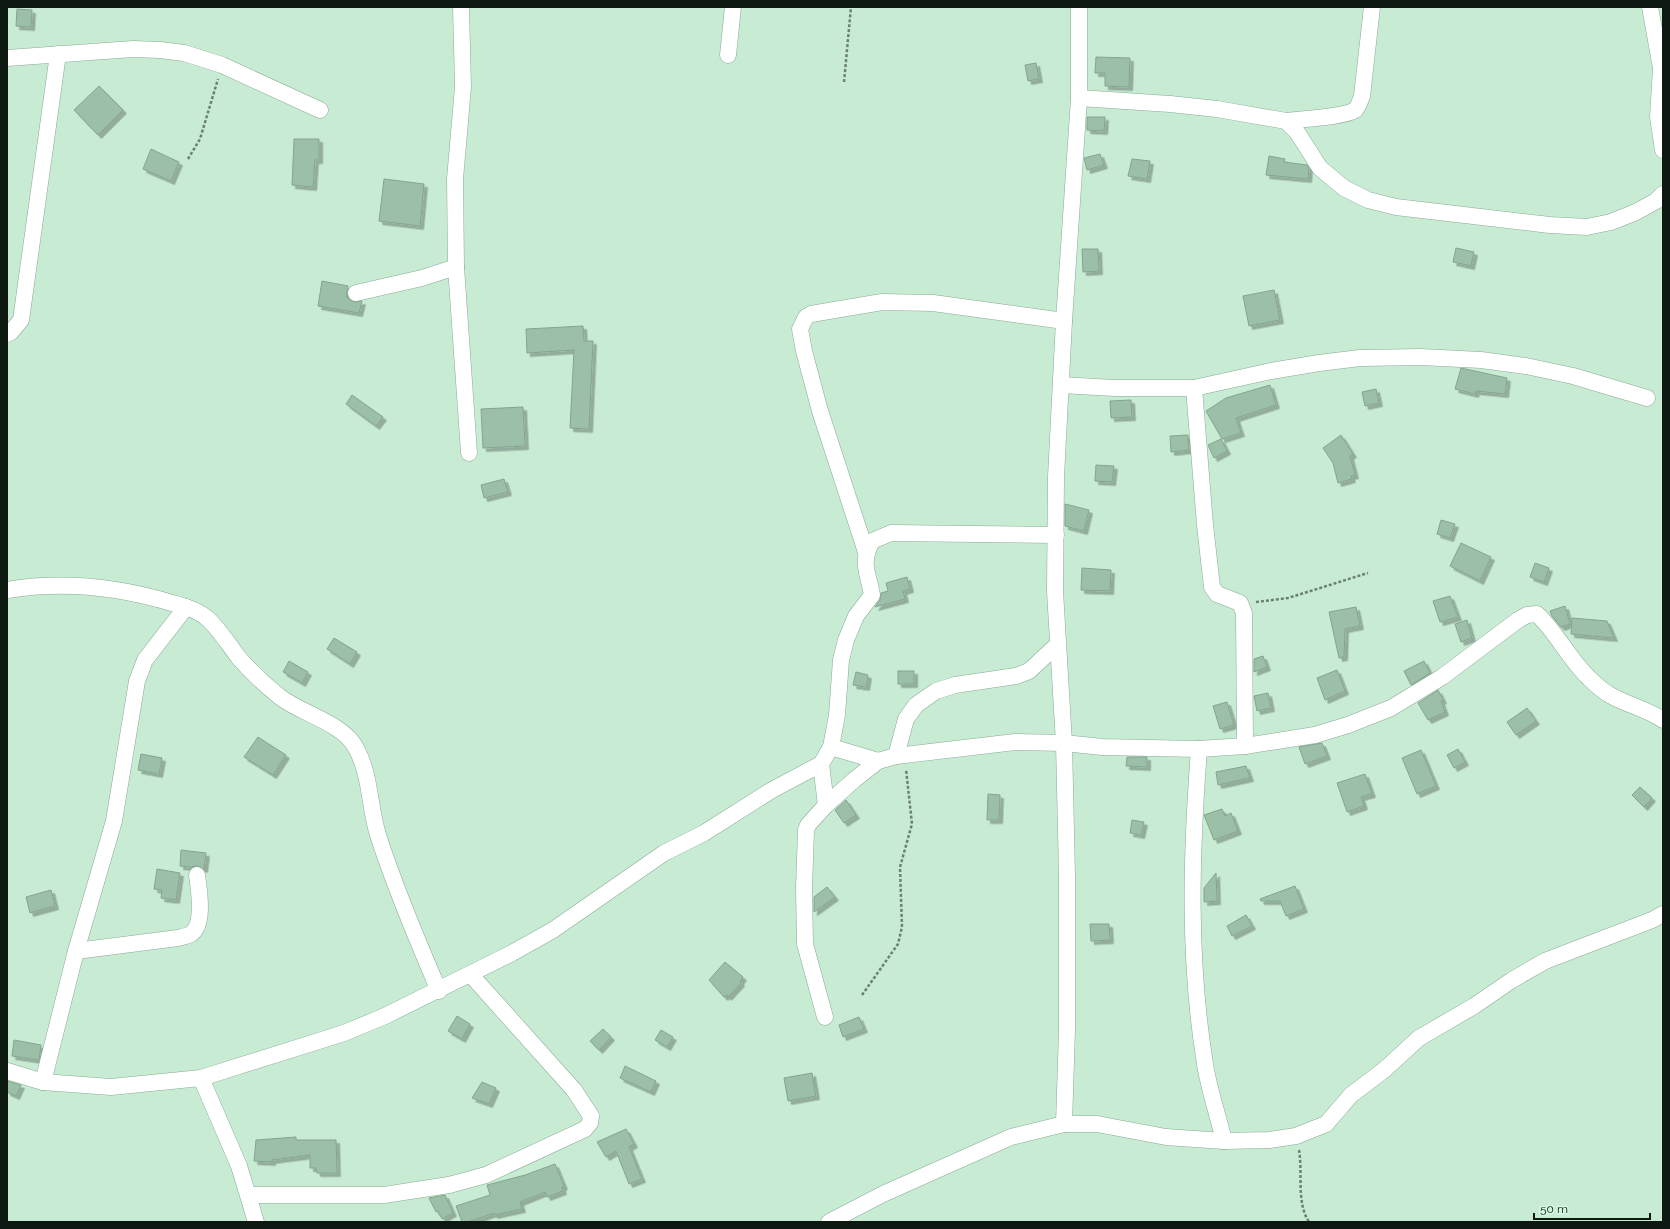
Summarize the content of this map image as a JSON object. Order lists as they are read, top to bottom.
{
  "scale_bar": "50 m"
}
